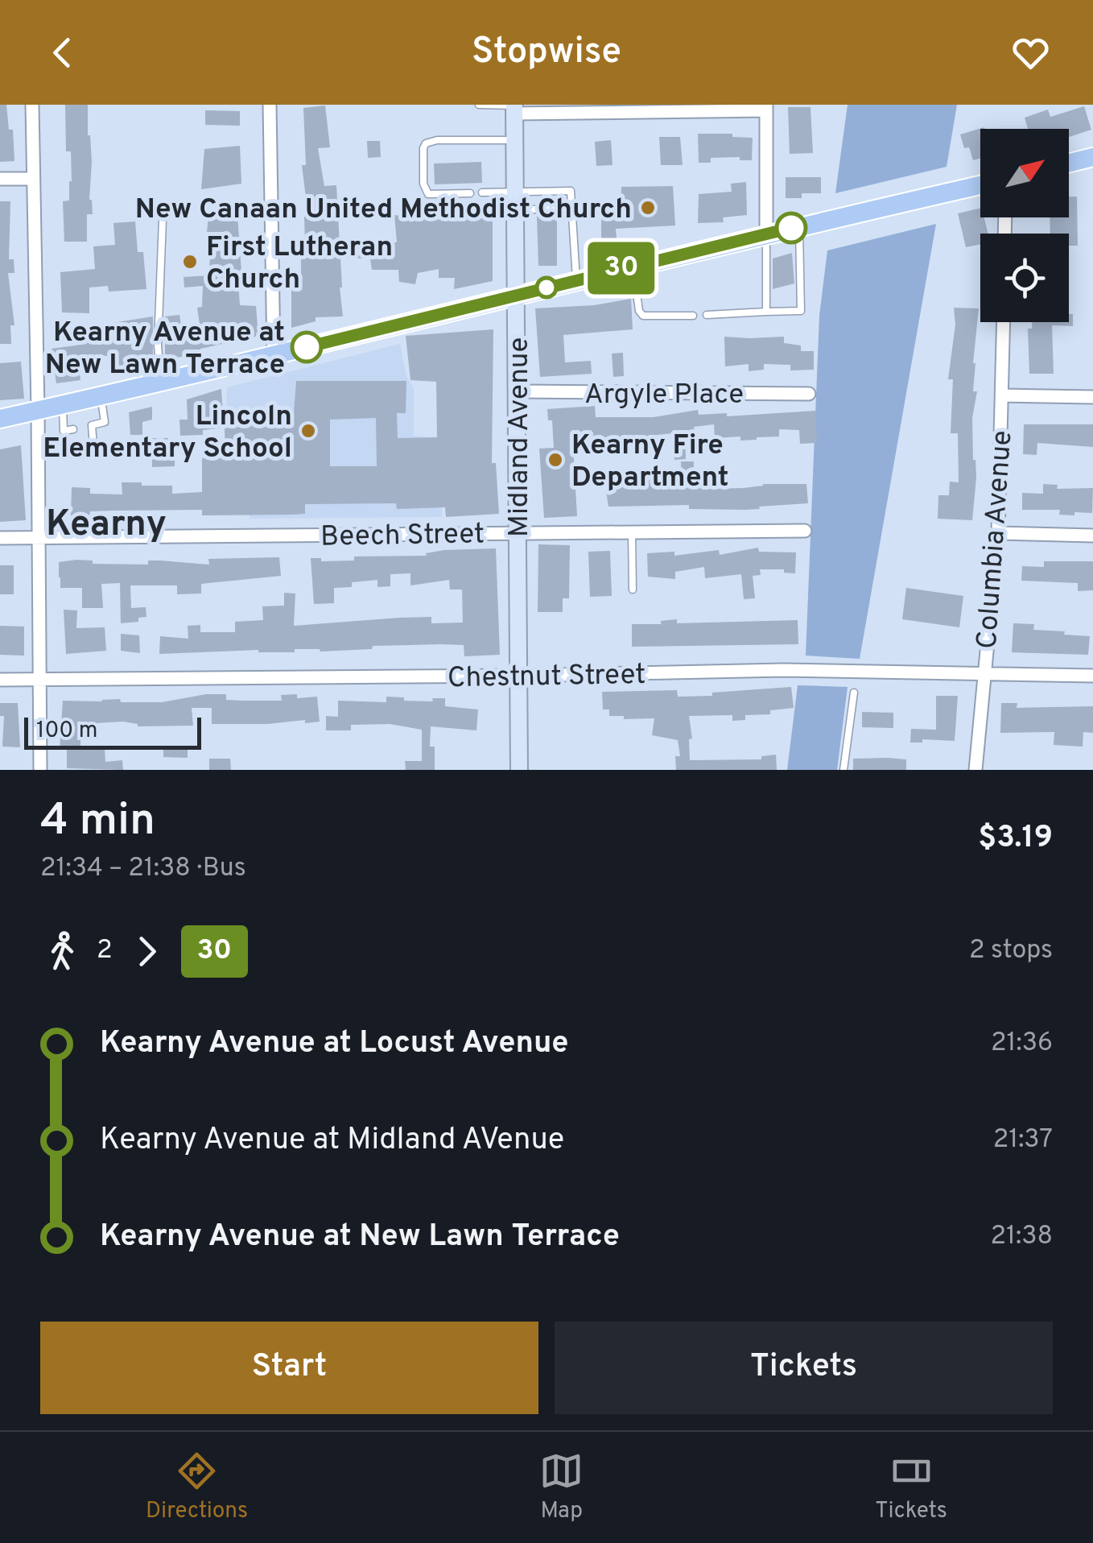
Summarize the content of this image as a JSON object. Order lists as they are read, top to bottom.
{
  "streets": {
    "street": [
      "Argyle Place",
      "Midland Avenue",
      "Beech Street",
      "Columbia Avenue",
      "Chestnut Street"
    ]
  },
  "crossings": [
    ["Argyle Place", "Midland Avenue"],
    ["Midland Avenue", "Beech Street"],
    ["Midland Avenue", "Chestnut Street"],
    ["Columbia Avenue", "Chestnut Street"]
  ],
  "districts": ["Kearny"],
  "places": [
    "New Canaan United Methodist Church",
    "First Lutheran Church",
    "Kearny Avenue at New Lawn Terrace",
    "Lincoln Elementary School",
    "Kearny Fire Department"
  ],
  "lines": ["bus line 30"],
  "scale_bar": "100 m",
  "north": "top right",
  "page": {
    "header": "Stopwise",
    "on_map": "30",
    "scale": "100 m",
    "heading": ["4 min", "21:34 – 21:38 · Bus", "$3.19"],
    "legs": ["2", "30", "2 stops"],
    "list": [
      {
        "name": "Kearny Avenue at Locust Avenue",
        "value": "21:36"
      },
      {
        "name": "Kearny Avenue at Midland AVenue",
        "value": "21:37"
      },
      {
        "name": "Kearny Avenue at New Lawn Terrace",
        "value": "21:38"
      }
    ],
    "buttons": ["Start", "Tickets"],
    "tabs": ["Directions", "Map", "Tickets"]
  }
}
